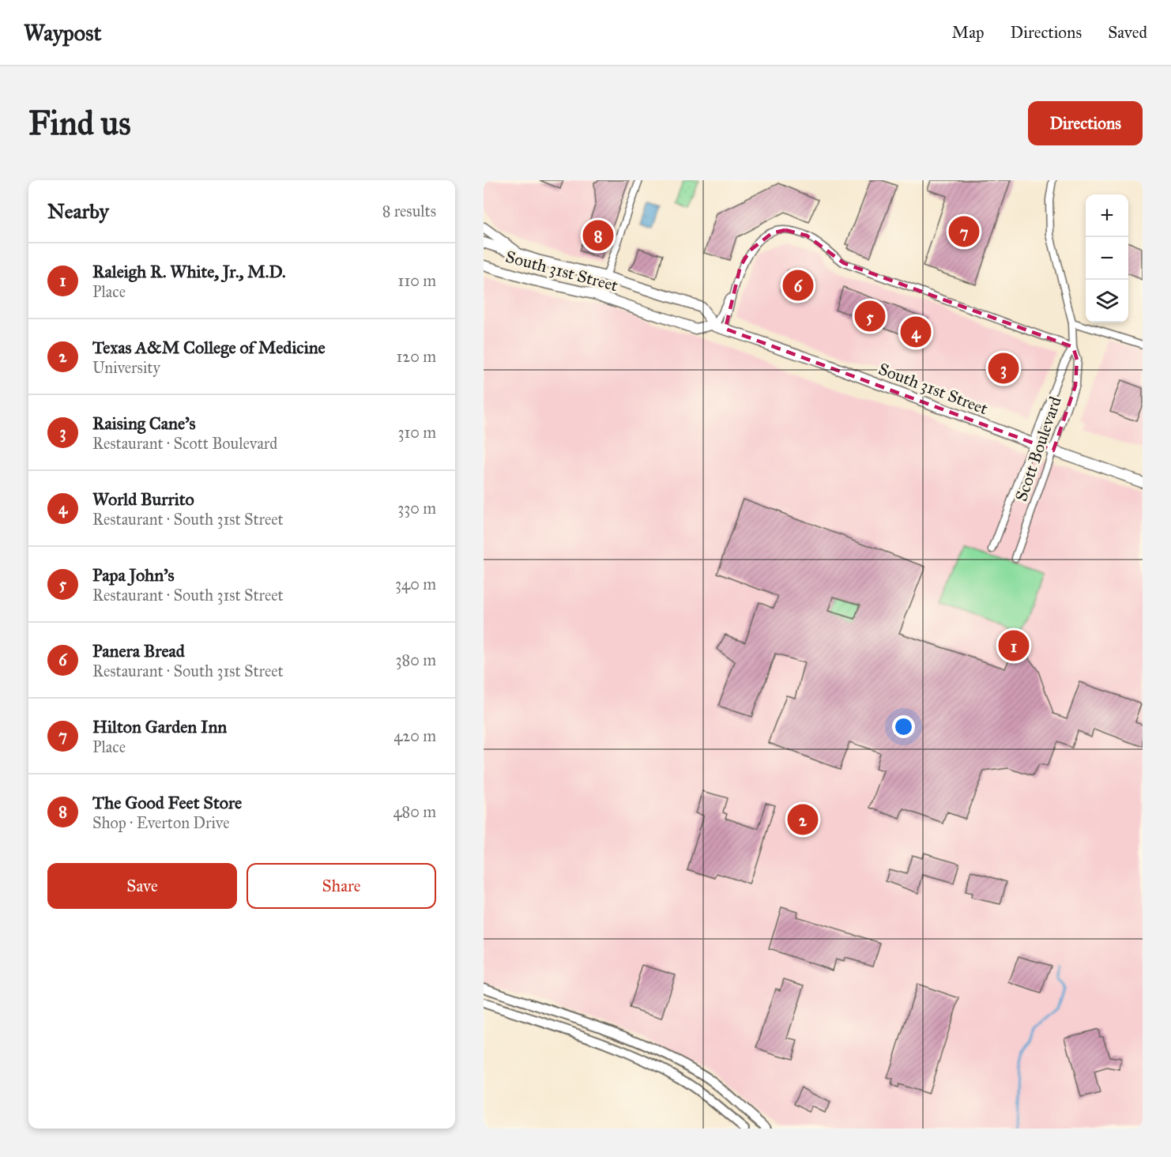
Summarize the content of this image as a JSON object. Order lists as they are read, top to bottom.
{
  "streets": {
    "main road": ["South 31st Street"],
    "street": ["Scott Boulevard"]
  },
  "crossings": [
    ["South 31st Street", "Scott Boulevard"]
  ],
  "page": {
    "header": "Waypost",
    "nav": ["Map", "Directions", "Saved"],
    "buttons": [
      "Directions",
      ["Save", "Share"]
    ],
    "title": "Find us",
    "heading": ["Nearby", "8 results"],
    "map_buttons": ["+", "−"],
    "pins": [
      "7",
      "8",
      "6",
      "5",
      "4",
      "3",
      "1",
      "2"
    ],
    "list": [
      {
        "mark": "1",
        "name": "Raleigh R. White, Jr., M.D.",
        "note": "Place",
        "value": "110 m"
      },
      {
        "mark": "2",
        "name": "Texas A&M College of Medicine",
        "note": "University",
        "value": "120 m"
      },
      {
        "mark": "3",
        "name": "Raising Cane's",
        "note": "Restaurant · Scott Boulevard",
        "value": "310 m"
      },
      {
        "mark": "4",
        "name": "World Burrito",
        "note": "Restaurant · South 31st Street",
        "value": "330 m"
      },
      {
        "mark": "5",
        "name": "Papa John's",
        "note": "Restaurant · South 31st Street",
        "value": "340 m"
      },
      {
        "mark": "6",
        "name": "Panera Bread",
        "note": "Restaurant · South 31st Street",
        "value": "380 m"
      },
      {
        "mark": "7",
        "name": "Hilton Garden Inn",
        "note": "Place",
        "value": "420 m"
      },
      {
        "mark": "8",
        "name": "The Good Feet Store",
        "note": "Shop · Everton Drive",
        "value": "480 m"
      }
    ]
  }
}
